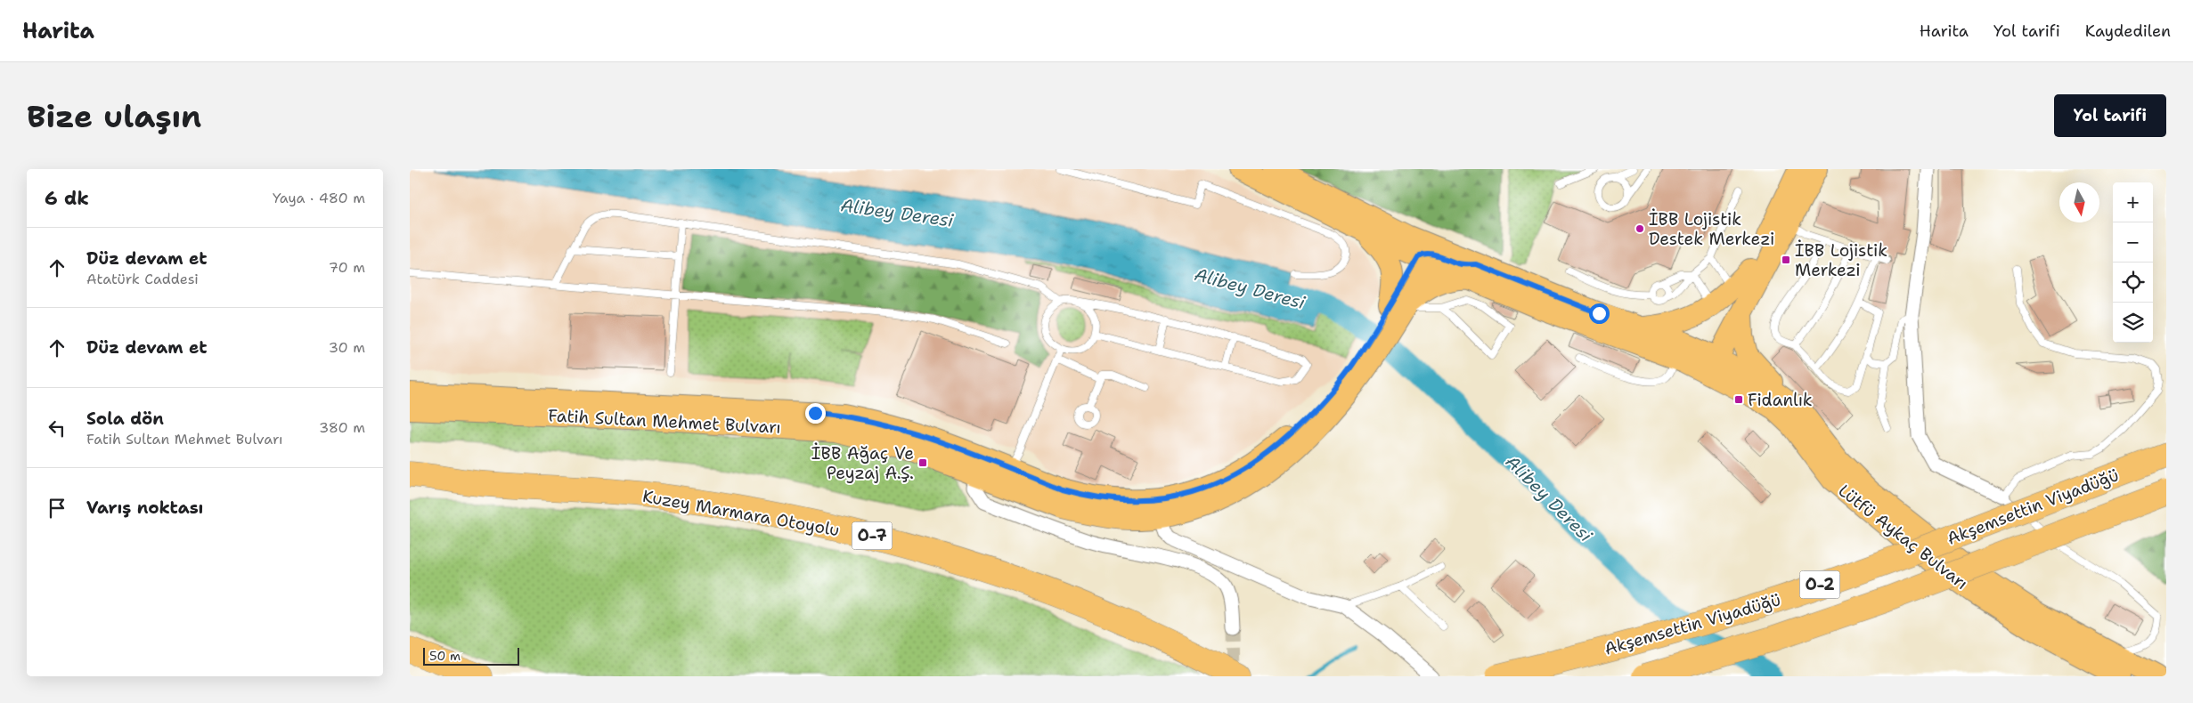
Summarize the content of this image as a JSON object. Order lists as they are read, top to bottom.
{
  "streets": {
    "highway": [
      "Akşemsettin Viyadüğü",
      "Kuzey Marmara Otoyolu",
      "O-7",
      "O-2"
    ],
    "main road": ["Fatih Sultan Mehmet Bulvarı", "Lütfü Aykaç Bulvarı"]
  },
  "water": ["Alibey Deresi"],
  "places": {
    "other": ["İBB Lojistik Destek Merkezi"],
    "transit": ["İBB Lojistik Merkezi", "Fidanlık", "İBB Ağaç Ve Peyzaj A.Ş."]
  },
  "scale_bar": "50 m",
  "north": "bottom",
  "page": {
    "header": "Harita",
    "nav": ["Harita", "Yol tarifi", "Kaydedilen"],
    "buttons": "Yol tarifi",
    "title": "Bize ulaşın",
    "heading": ["6 dk", "Yaya · 480 m"],
    "map_buttons": ["+", "−"],
    "list": [
      ["Düz devam et", "Atatürk Caddesi", "70 m"],
      ["Düz devam et", "30 m"],
      ["Sola dön", "Fatih Sultan Mehmet Bulvarı", "380 m"],
      "Varış noktası"
    ],
    "scale": "50 m"
  }
}
